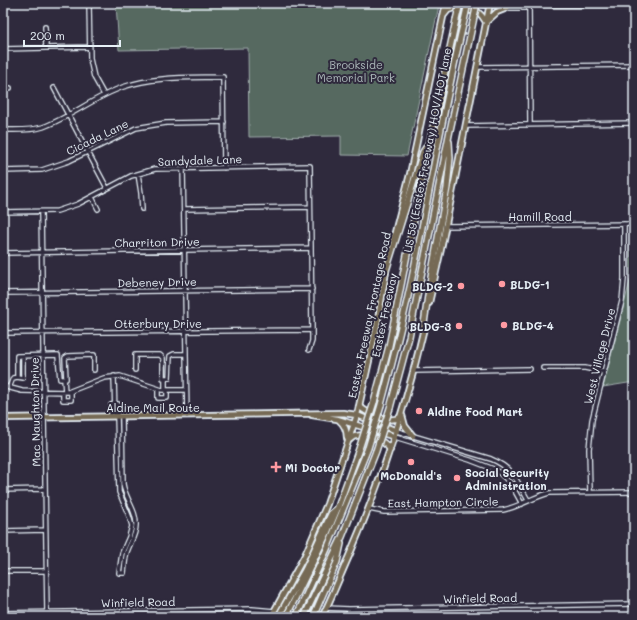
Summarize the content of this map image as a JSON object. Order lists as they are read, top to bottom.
{
  "streets": {
    "highway": ["US 59 (Eastex Freeway) HOV/HOT lane", "Eastex Freeway"],
    "main road": ["Eastex Freeway Frontage Road", "Aldine Mail Route"],
    "street": [
      "Cicada Lane",
      "Sandydale Lane",
      "Hamill Road",
      "Charriton Drive",
      "Debeney Drive",
      "Otterbury Drive",
      "West Village Drive",
      "Mac Naughton Drive",
      "East Hampton Circle",
      "Winfield Road"
    ]
  },
  "crossings": [
    ["Sandydale Lane", "Mac Naughton Drive"],
    ["Hamill Road", "West Village Drive"],
    ["Charriton Drive", "Mac Naughton Drive"],
    ["Debeney Drive", "Mac Naughton Drive"],
    ["Eastex Freeway Frontage Road", "Aldine Mail Route"],
    ["Eastex Freeway Frontage Road", "Winfield Road"],
    ["Otterbury Drive", "Mac Naughton Drive"],
    ["West Village Drive", "East Hampton Circle"],
    ["Aldine Mail Route", "Mac Naughton Drive"],
    ["Mac Naughton Drive", "Winfield Road"]
  ],
  "parks": ["Brookside Memorial Park"],
  "places": {
    "other": [
      "BLDG-1",
      "BLDG-2",
      "BLDG-4",
      "BLDG-3",
      "Aldine Food Mart",
      "McDonald's",
      "Social Security Administration"
    ],
    "health": ["Mi Doctor"]
  },
  "scale_bar": "200 m"
}
